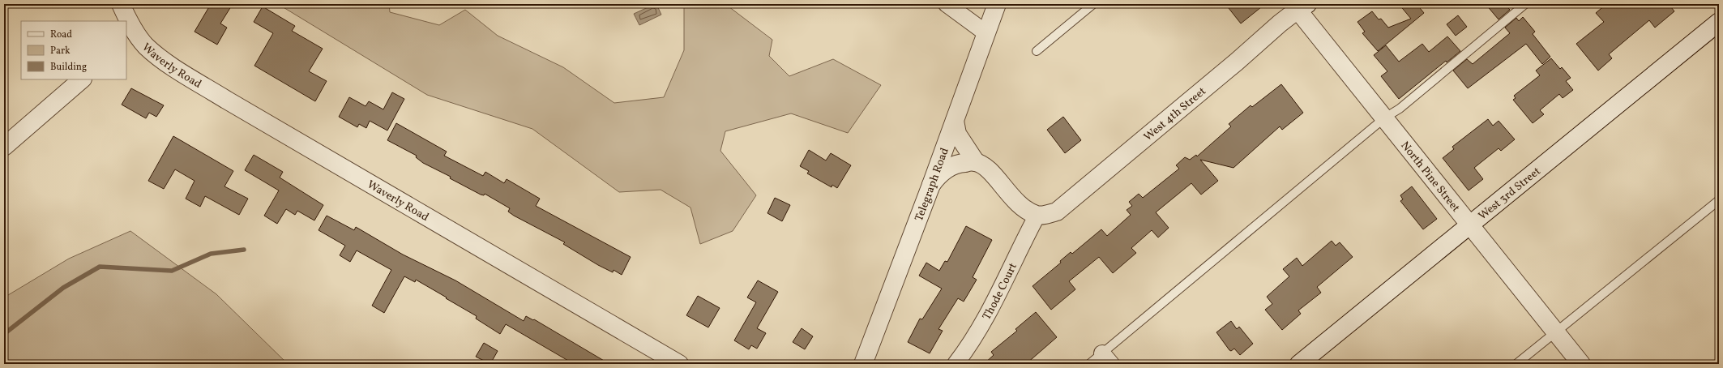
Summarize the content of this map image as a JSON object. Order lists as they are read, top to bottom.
{
  "streets": {
    "street": [
      "Waverly Road",
      "West 4th Street",
      "North Pine Street",
      "Telegraph Road",
      "West 3rd Street",
      "Thode Court"
    ]
  },
  "crossings": [
    ["West 4th Street", "North Pine Street"],
    ["West 4th Street", "Thode Court"],
    ["North Pine Street", "West 3rd Street"]
  ],
  "legend": ["Road", "Park", "Building"]
}
